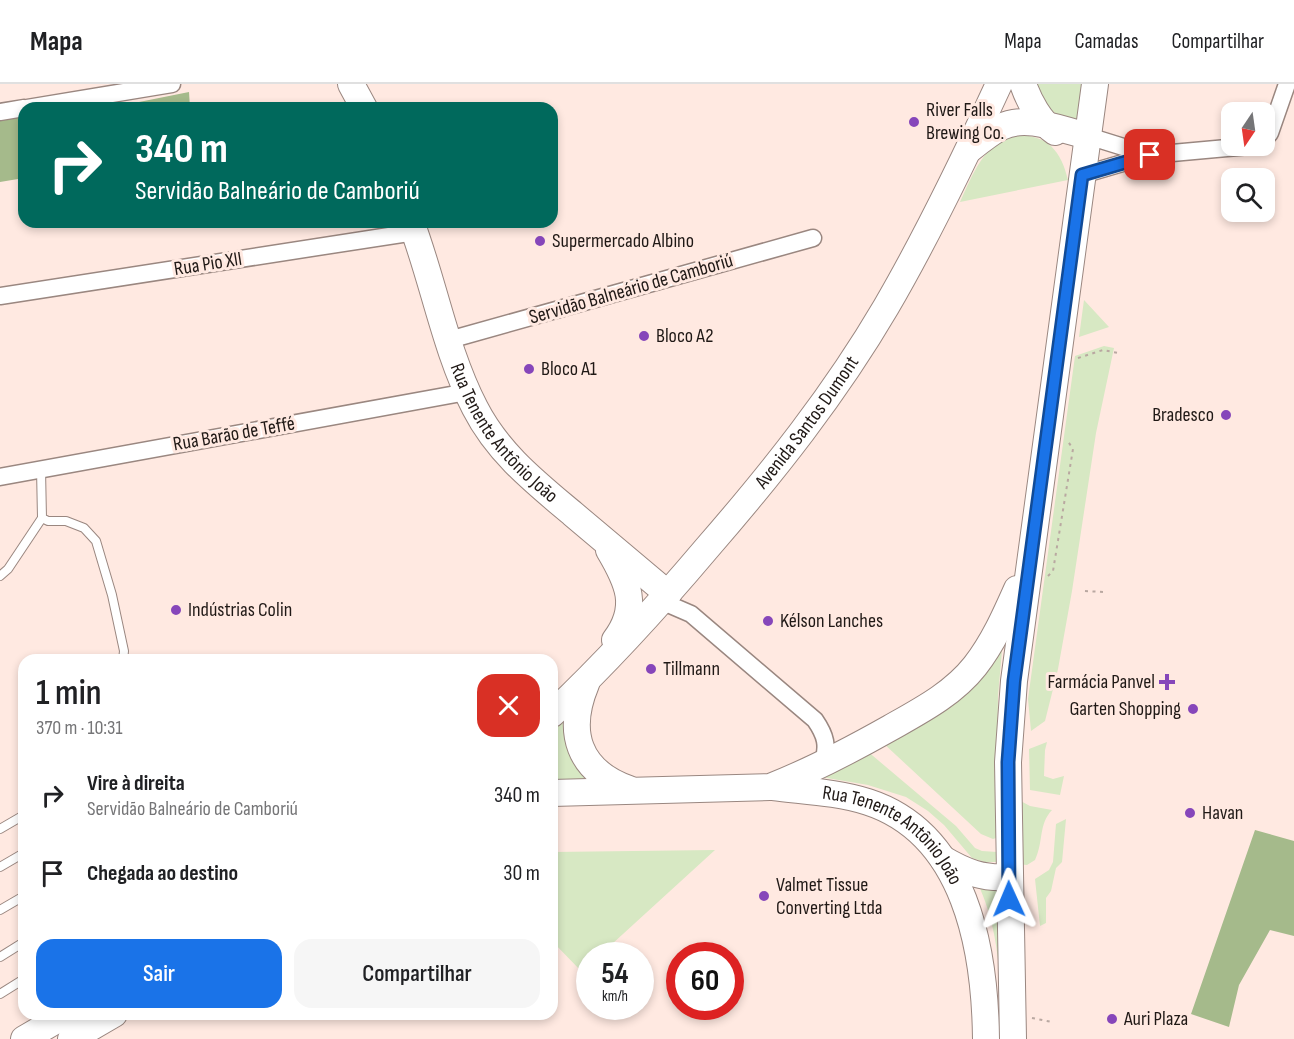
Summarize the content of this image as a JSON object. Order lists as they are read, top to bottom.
{
  "streets": {
    "main road": ["Avenida Santos Dumont", "Rua Tenente Antônio João"],
    "street": ["Rua Pio XII", "Servidão Balneário de Camboriú", "Rua Barão de Teffé"]
  },
  "crossings": [
    ["Servidão Balneário de Camboriú", "Rua Tenente Antônio João"],
    ["Avenida Santos Dumont", "Rua Tenente Antônio João"],
    ["Rua Tenente Antônio João", "Rua Barão de Teffé"]
  ],
  "places": {
    "other": [
      "River Falls Brewing Co.",
      "Supermercado Albino",
      "Bloco A2",
      "Bloco A1",
      "Bradesco",
      "Indústrias Colin",
      "Kélson Lanches",
      "Tillmann",
      "Garten Shopping",
      "Havan",
      "Valmet Tissue Converting Ltda",
      "Auri Plaza"
    ],
    "health": ["Farmácia Panvel"]
  },
  "north": "bottom",
  "page": {
    "header": "Mapa",
    "nav": ["Mapa", "Camadas", "Compartilhar"],
    "turn": ["340 m", "Servidão Balneário de Camboriú"],
    "heading": ["1 min", "370 m · 10:31"],
    "list": [
      {
        "name": "Vire à direita",
        "note": "Servidão Balneário de Camboriú",
        "value": "340 m"
      },
      {
        "name": "Chegada ao destino",
        "value": "30 m"
      }
    ],
    "buttons": ["Sair", "Compartilhar"],
    "speed": "54 km/h",
    "limit": "60"
  }
}
